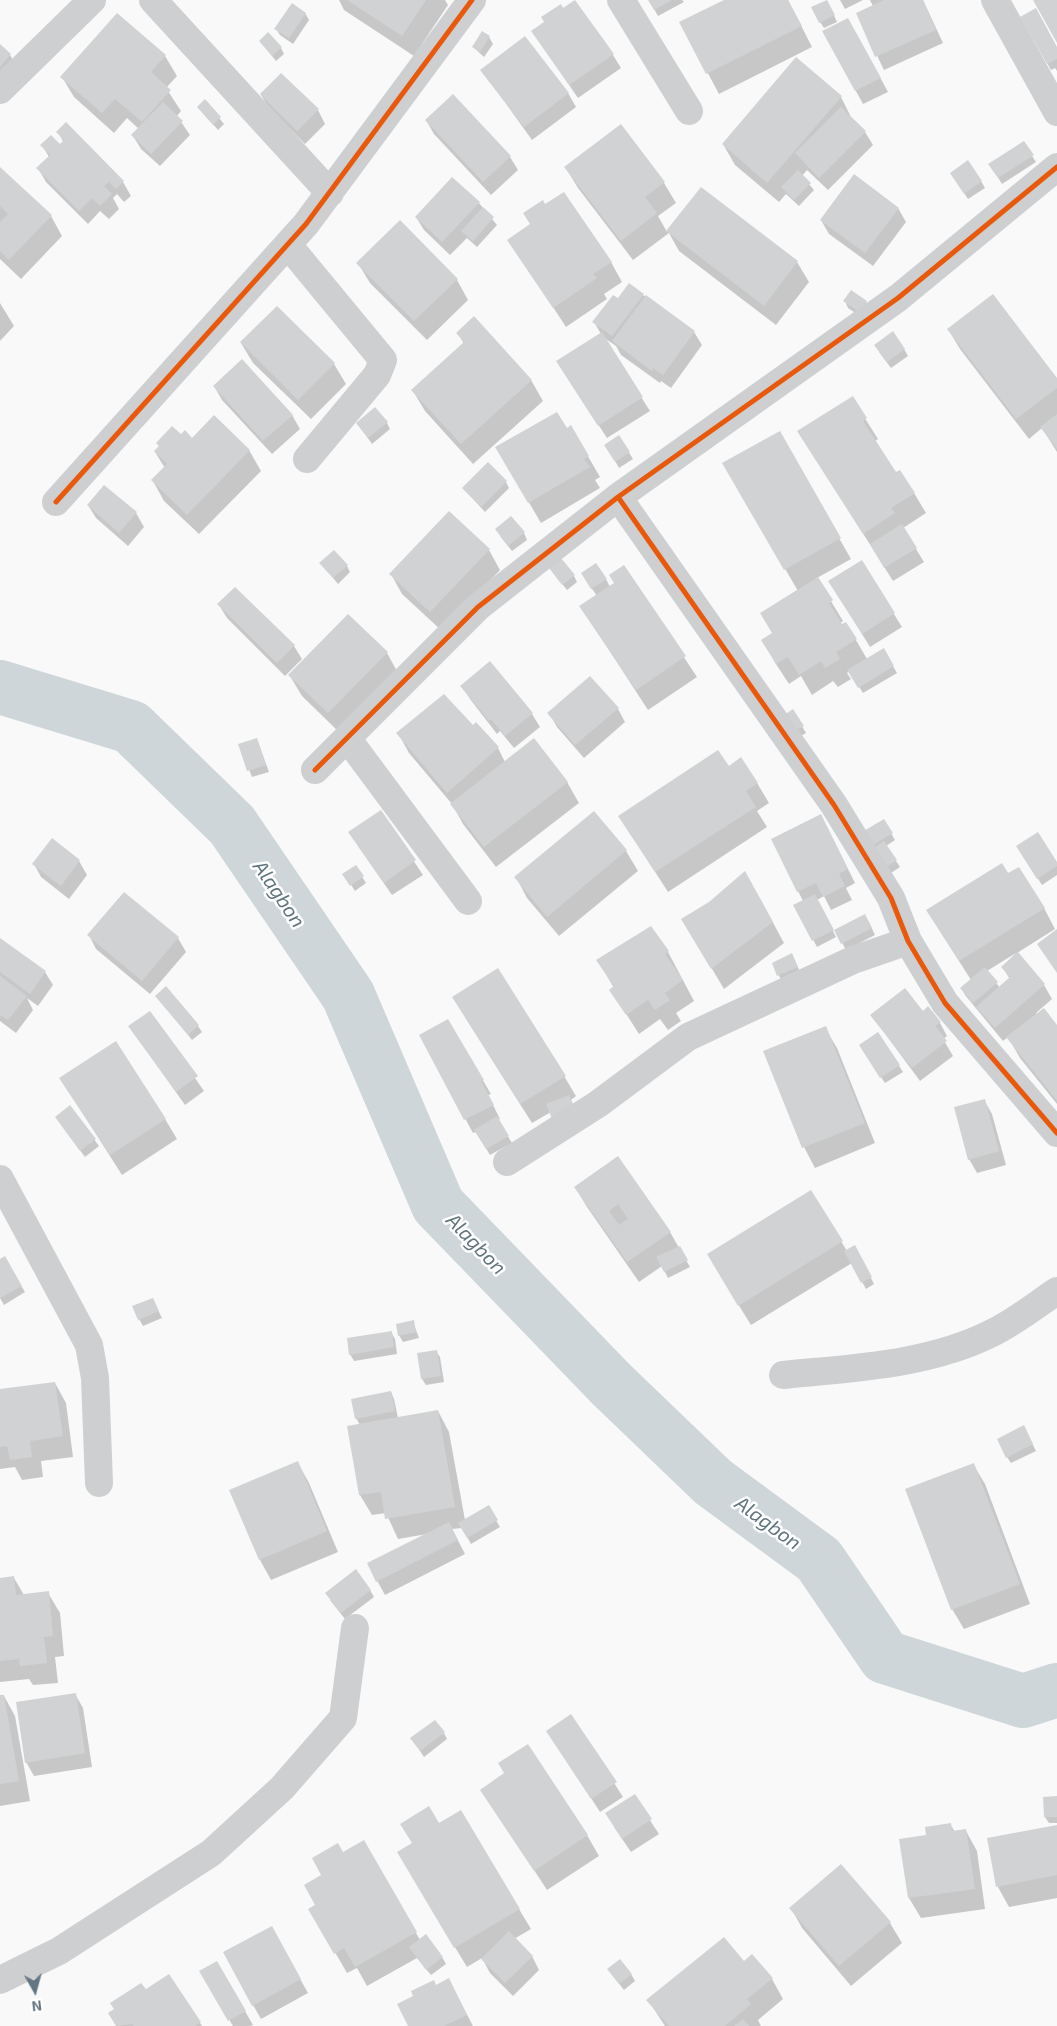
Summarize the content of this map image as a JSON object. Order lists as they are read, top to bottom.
{
  "water": ["Alagbon"],
  "north": "bottom"
}
